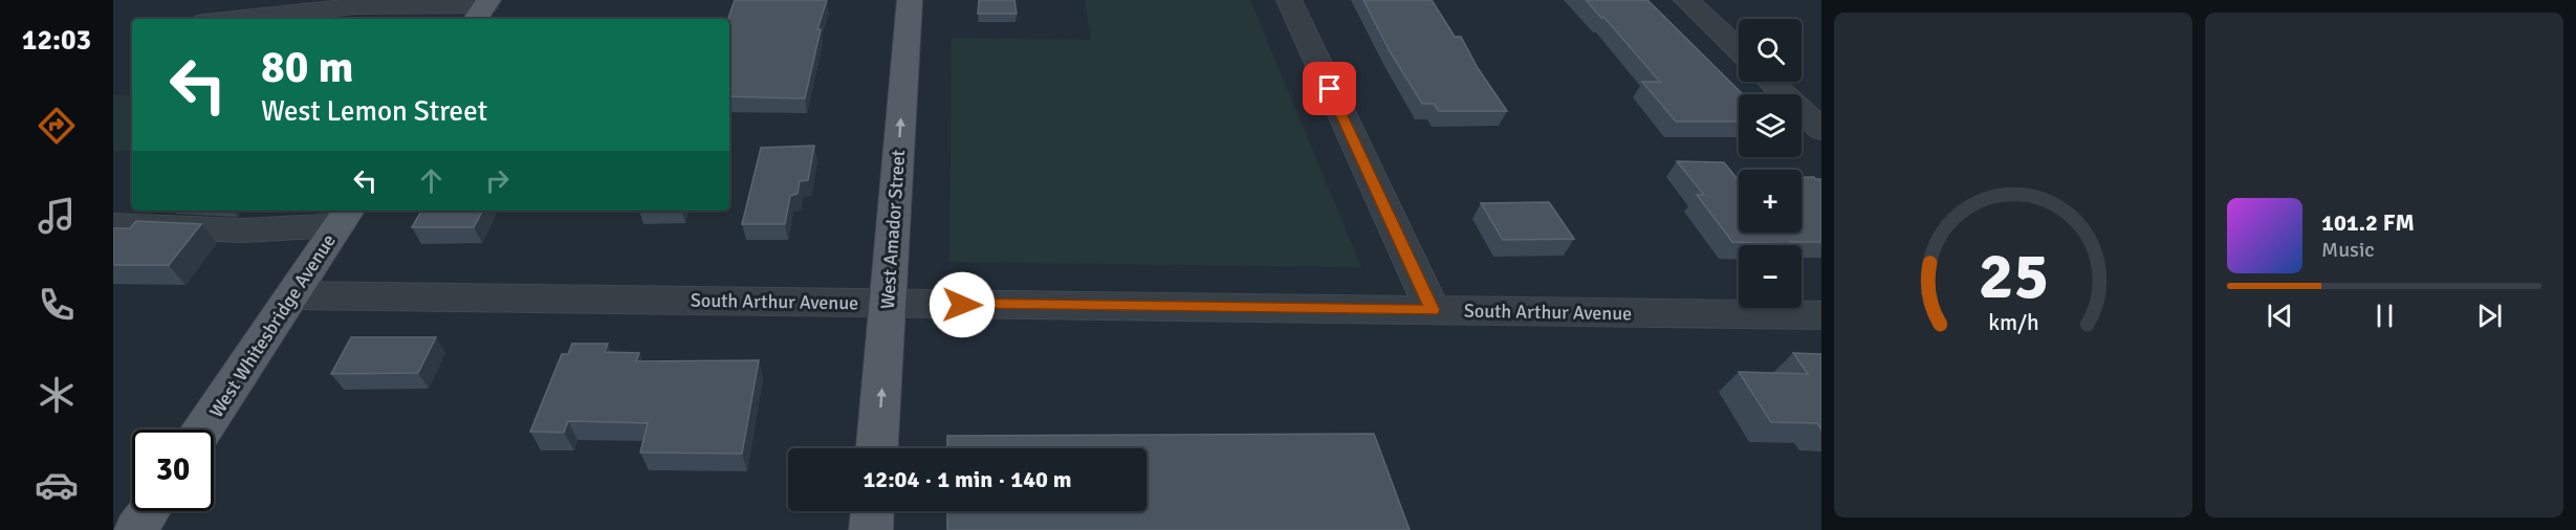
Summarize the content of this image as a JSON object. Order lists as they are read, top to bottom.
{
  "streets": {
    "main road": ["West Amador Street", "West Whitesbridge Avenue"],
    "street": ["South Arthur Avenue"]
  },
  "crossings": [
    ["West Amador Street", "South Arthur Avenue"],
    ["South Arthur Avenue", "West Whitesbridge Avenue"]
  ],
  "one_way": ["West Amador Street"],
  "page": {
    "tabs": "12:03",
    "map_buttons": ["+", "−"],
    "turn": ["80 m", "West Lemon Street"],
    "song": ["101.2 FM", "Music"],
    "limit": "30",
    "trip": "12:04 · 1 min · 140 m",
    "gauge": ["25", "km/h"]
  }
}
